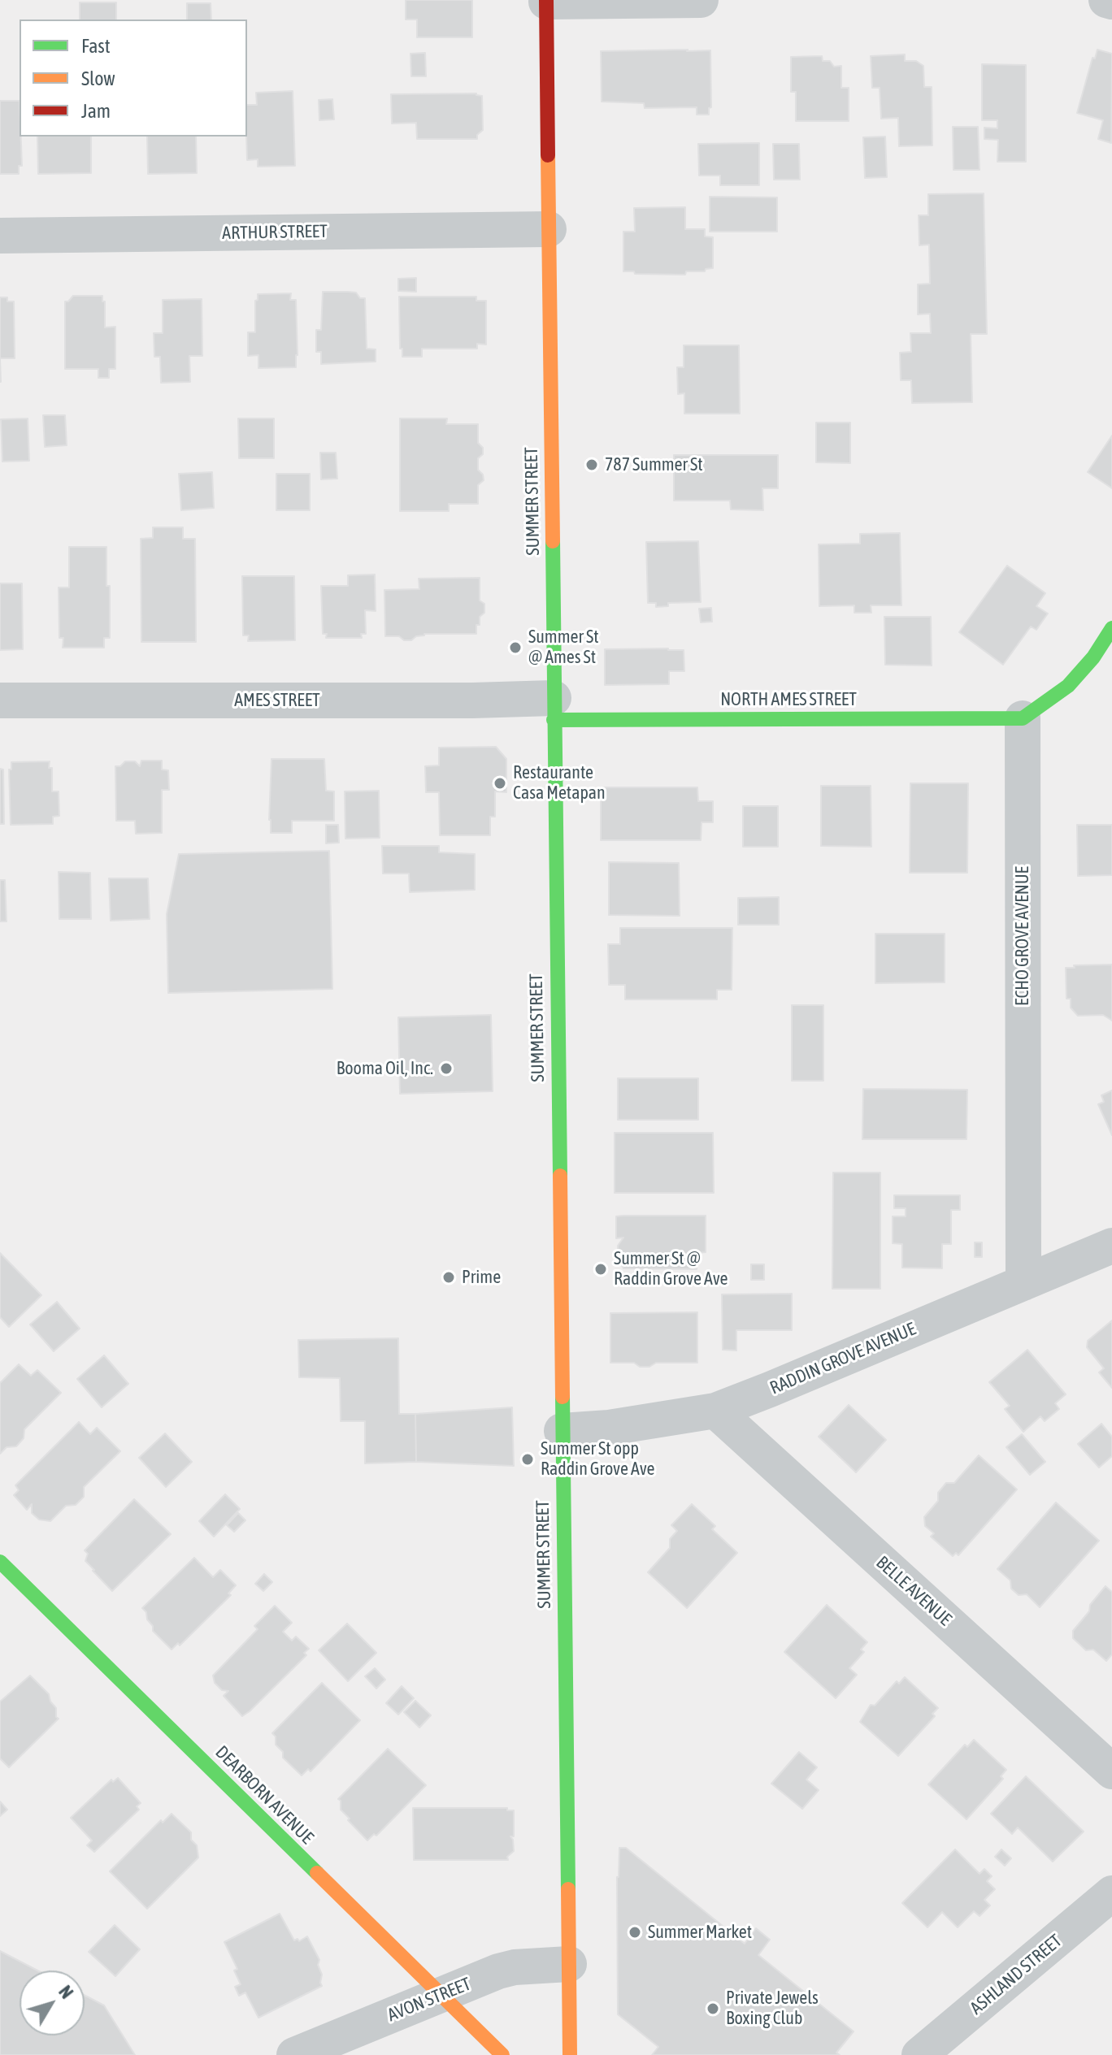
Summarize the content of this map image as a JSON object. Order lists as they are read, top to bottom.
{
  "streets": {
    "main road": ["SUMMER STREET", "NORTH AMES STREET", "DEARBORN AVENUE"],
    "street": [
      "ARTHUR STREET",
      "AMES STREET",
      "ECHO GROVE AVENUE",
      "RADDIN GROVE AVENUE",
      "BELLE AVENUE",
      "ASHLAND STREET",
      "AVON STREET"
    ]
  },
  "crossings": [
    ["ARTHUR STREET", "SUMMER STREET"],
    ["SUMMER STREET", "NORTH AMES STREET"],
    ["SUMMER STREET", "AMES STREET"],
    ["SUMMER STREET", "RADDIN GROVE AVENUE"],
    ["SUMMER STREET", "AVON STREET"],
    ["NORTH AMES STREET", "AMES STREET"],
    ["NORTH AMES STREET", "ECHO GROVE AVENUE"],
    ["ECHO GROVE AVENUE", "RADDIN GROVE AVENUE"],
    ["RADDIN GROVE AVENUE", "BELLE AVENUE"],
    ["DEARBORN AVENUE", "AVON STREET"]
  ],
  "places": [
    "787 Summer St",
    "Summer St @ Ames St",
    "Restaurante Casa Metapan",
    "Booma Oil, Inc.",
    "Summer St @ Raddin Grove Ave",
    "Prime",
    "Summer St opp Raddin Grove Ave",
    "Summer Market",
    "Private Jewels Boxing Club"
  ],
  "legend": ["Fast", "Slow", "Jam"],
  "north": "top right"
}
